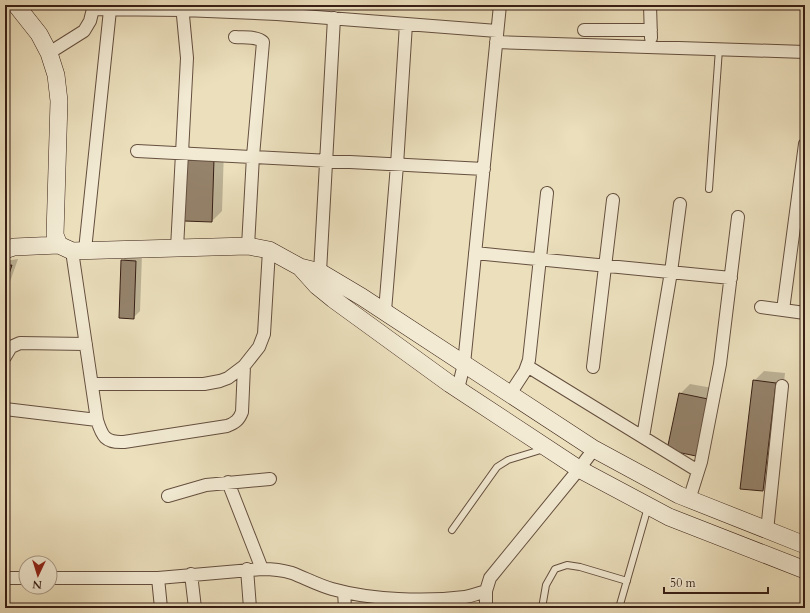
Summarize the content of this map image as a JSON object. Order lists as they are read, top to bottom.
{
  "scale_bar": "50 m",
  "north": "bottom"
}
